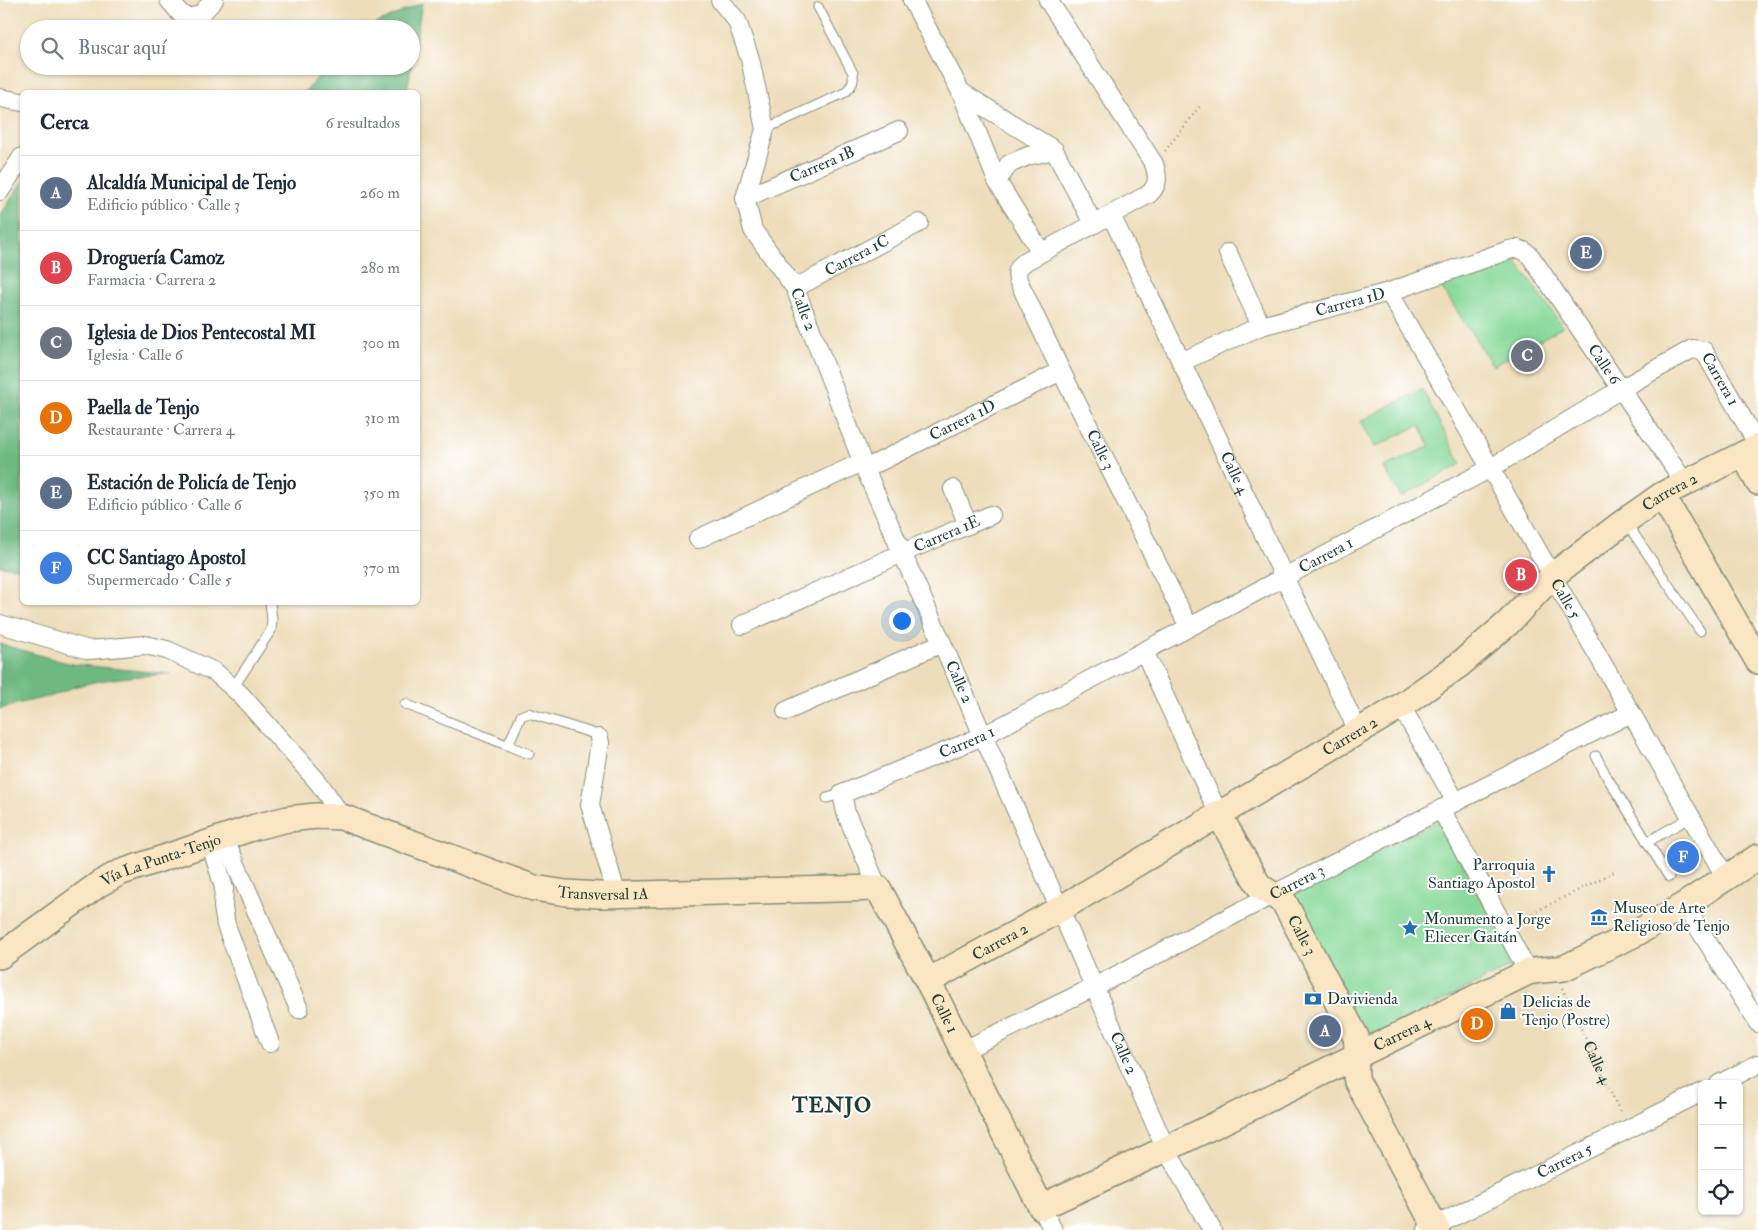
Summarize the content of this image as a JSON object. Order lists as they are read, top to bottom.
{
  "streets": {
    "main road": [
      "Calle 3",
      "Carrera 2",
      "Vía La Punta-Tenjo",
      "Transversal 1A",
      "Calle 1",
      "Carrera 4"
    ],
    "street": [
      "Carrera 1B",
      "Carrera 1C",
      "Carrera 1D",
      "Calle 2",
      "Calle 6",
      "Carrera 1",
      "Calle 4",
      "Carrera 1E",
      "Calle 5",
      "Carrera 3",
      "Carrera 5"
    ]
  },
  "crossings": [
    ["Carrera 1B", "Calle 2"],
    ["Carrera 1C", "Calle 2"],
    ["Carrera 1D", "Calle 2"],
    ["Carrera 1D", "Calle 6"],
    ["Carrera 1D", "Calle 3"],
    ["Carrera 1D", "Calle 4"],
    ["Carrera 1D", "Calle 5"],
    ["Calle 2", "Carrera 1"],
    ["Calle 2", "Carrera 2"],
    ["Calle 2", "Carrera 1E"],
    ["Calle 2", "Carrera 3"],
    ["Calle 2", "Carrera 4"],
    ["Calle 6", "Carrera 1"],
    ["Calle 6", "Carrera 2"],
    ["Carrera 1", "Calle 3"],
    ["Carrera 1", "Calle 4"],
    ["Carrera 1", "Carrera 2"],
    ["Carrera 1", "Calle 5"],
    ["Carrera 1", "Calle 1"],
    ["Calle 3", "Carrera 2"],
    ["Calle 3", "Carrera 3"],
    ["Calle 3", "Carrera 4"],
    ["Calle 3", "Carrera 5"],
    ["Calle 4", "Carrera 2"],
    ["Calle 4", "Carrera 4"],
    ["Calle 4", "Carrera 5"],
    ["Carrera 2", "Calle 5"],
    ["Carrera 2", "Calle 1"],
    ["Calle 5", "Carrera 3"],
    ["Calle 5", "Carrera 4"],
    ["Vía La Punta-Tenjo", "Transversal 1A"],
    ["Carrera 3", "Calle 1"],
    ["Transversal 1A", "Calle 1"],
    ["Calle 1", "Carrera 4"]
  ],
  "districts": ["TENJO"],
  "places": {
    "church": ["Parroquia Santiago Apostol"],
    "museum": ["Museo de Arte Religioso de Tenjo"],
    "place": ["Monumento a Jorge Eliecer Gaitán"],
    "bank": ["Davivienda"],
    "shop": ["Delicias de Tenjo (Postre)"]
  },
  "page": {
    "search": "Buscar aquí",
    "heading": ["Cerca", "6 resultados"],
    "list": [
      {
        "mark": "A",
        "name": "Alcaldía Municipal de Tenjo",
        "note": "Edificio público · Calle 3",
        "value": "260 m"
      },
      {
        "mark": "B",
        "name": "Droguería Camoz",
        "note": "Farmacia · Carrera 2",
        "value": "280 m"
      },
      {
        "mark": "C",
        "name": "Iglesia de Dios Pentecostal MI",
        "note": "Iglesia · Calle 6",
        "value": "300 m"
      },
      {
        "mark": "D",
        "name": "Paella de Tenjo",
        "note": "Restaurante · Carrera 4",
        "value": "310 m"
      },
      {
        "mark": "E",
        "name": "Estación de Policía de Tenjo",
        "note": "Edificio público · Calle 6",
        "value": "350 m"
      },
      {
        "mark": "F",
        "name": "CC Santiago Apostol",
        "note": "Supermercado · Calle 5",
        "value": "370 m"
      }
    ],
    "pins": [
      "E",
      "C",
      "B",
      "F",
      "D",
      "A"
    ],
    "map_buttons": ["+", "−"]
  }
}
